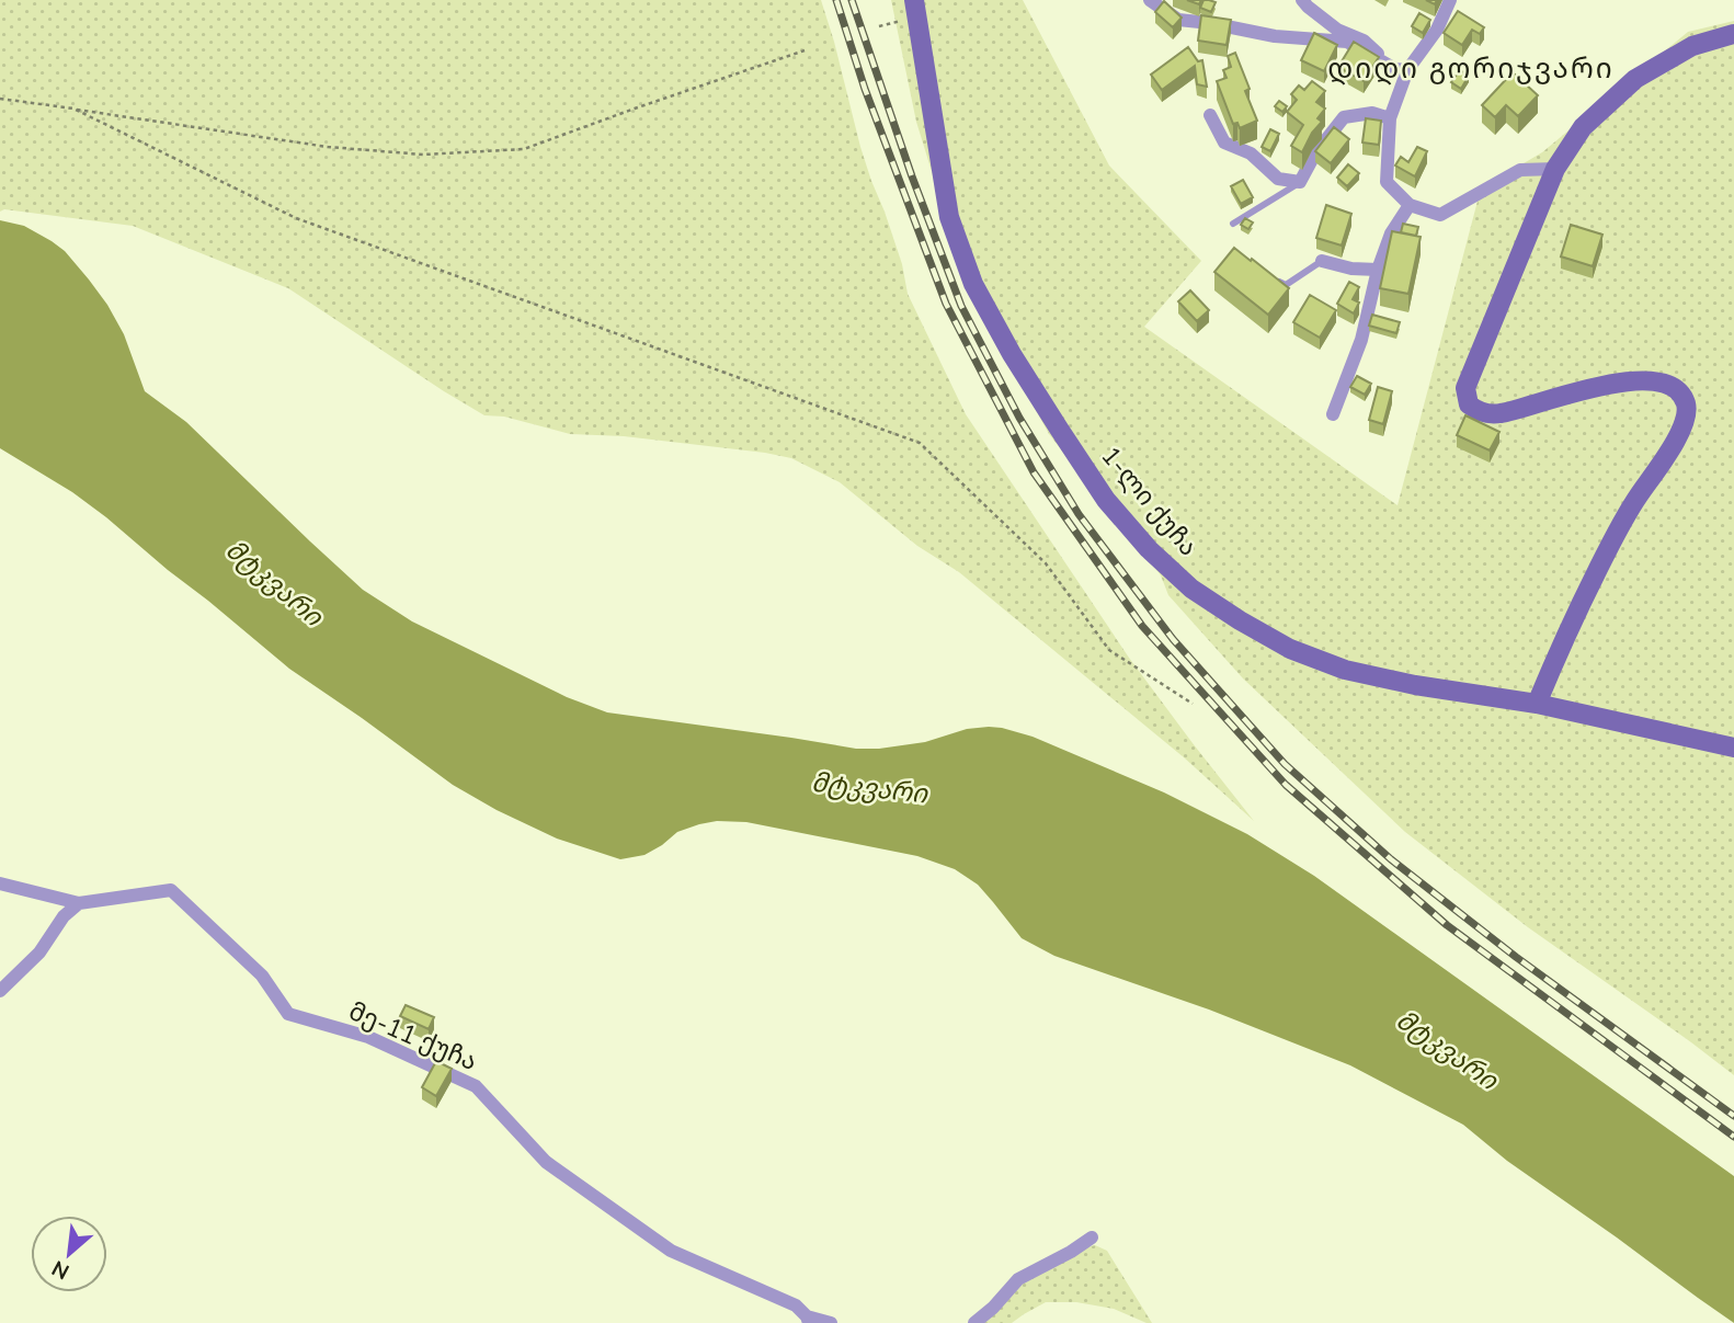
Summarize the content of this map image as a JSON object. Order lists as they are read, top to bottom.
{
  "streets": {
    "main road": ["1-ლი ქუჩა"],
    "street": ["მე-11 ქუჩა"]
  },
  "districts": ["დიდი გორიჯვარი"],
  "water": ["მტკვარი"],
  "north": "bottom left"
}
